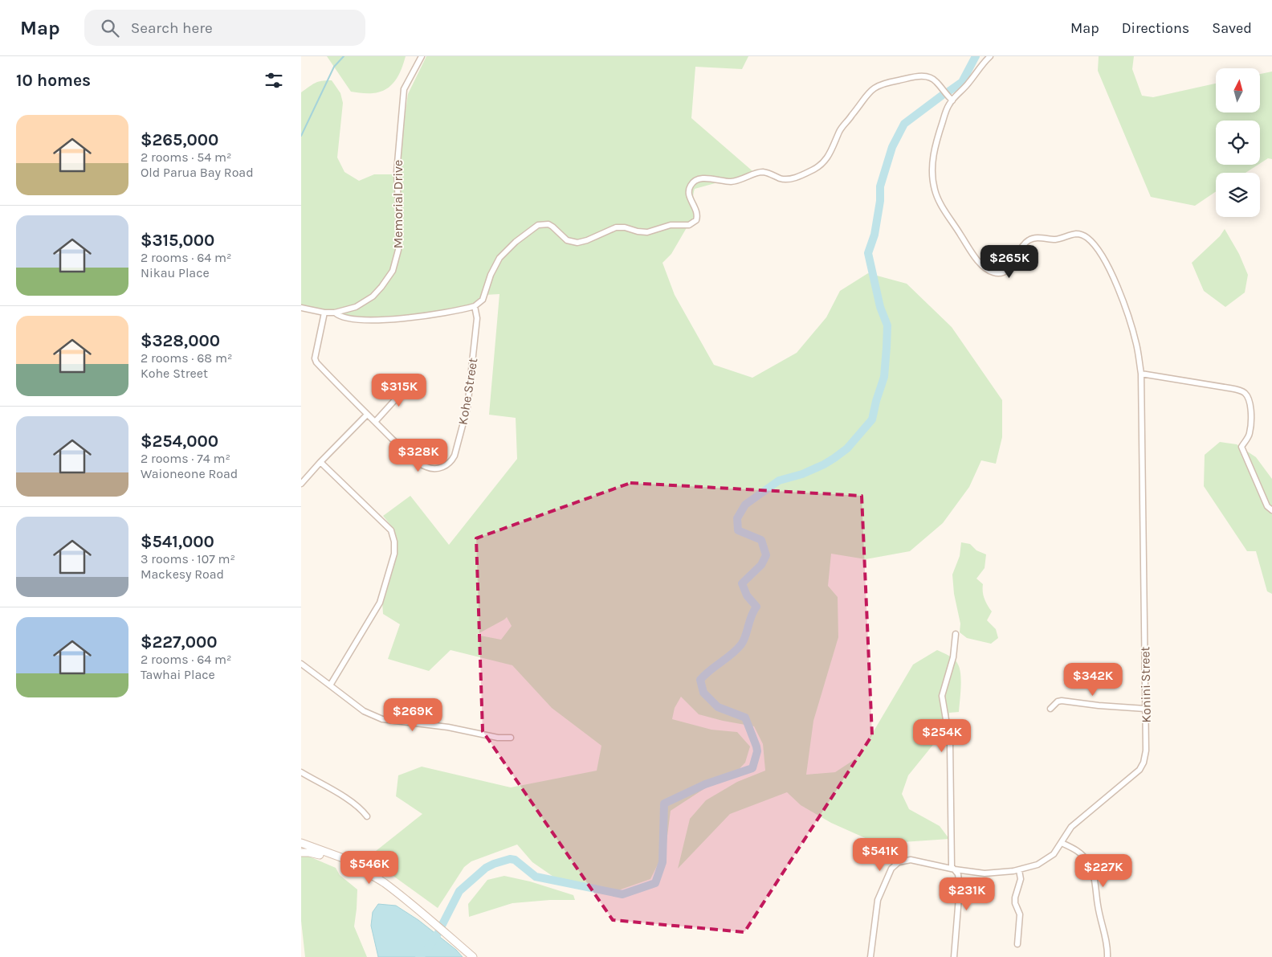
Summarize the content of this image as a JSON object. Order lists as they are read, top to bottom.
{
  "streets": {
    "street": ["Memorial Drive", "Kohe Street", "Konini Street"]
  },
  "crossings": [
    ["Memorial Drive", "Kohe Street"]
  ],
  "north": "top",
  "page": {
    "header": "Map",
    "search": "Search here",
    "nav": ["Map", "Directions", "Saved"],
    "heading": "10 homes",
    "list": [
      {
        "name": "$265,000",
        "note": "2 rooms · 54 m² · Old Parua Bay Road"
      },
      {
        "name": "$315,000",
        "note": "2 rooms · 64 m² · Nikau Place"
      },
      {
        "name": "$328,000",
        "note": "2 rooms · 68 m² · Kohe Street"
      },
      {
        "name": "$254,000",
        "note": "2 rooms · 74 m² · Waioneone Road"
      },
      {
        "name": "$541,000",
        "note": "3 rooms · 107 m² · Mackesy Road"
      },
      {
        "name": "$227,000",
        "note": "2 rooms · 64 m² · Tawhai Place"
      }
    ],
    "price": [
      "$265K",
      "$315K",
      "$328K",
      "$342K",
      "$269K",
      "$254K",
      "$541K",
      "$546K",
      "$227K",
      "$231K"
    ]
  }
}
